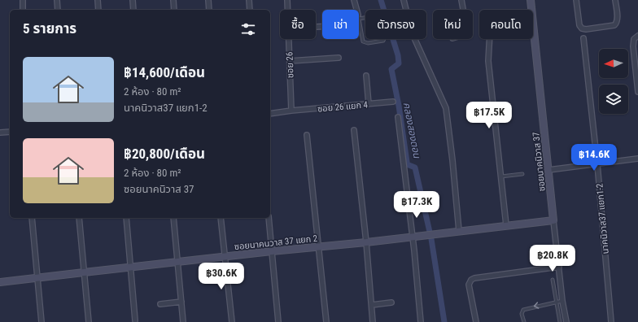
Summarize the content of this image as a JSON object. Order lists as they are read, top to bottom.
{
  "streets": {
    "street": [
      "ซอย 26",
      "ซอย 26 แยก 4",
      "ซอยนาคนิวาส 37",
      "นาคนิวาส37 แยก1-2",
      "ซอยนาคนวาส 37 แยก 2"
    ]
  },
  "crossings": [
    ["ซอย 26", "ซอย 26 แยก 4"],
    ["ซอยนาคนิวาส 37", "ซอยนาคนวาส 37 แยก 2"]
  ],
  "water": ["คลองสองตอน"],
  "north": "left",
  "page": {
    "chip": [
      "ซื้อ",
      "เช่า",
      "ตัวกรอง",
      "ใหม่",
      "คอนโด"
    ],
    "heading": "5 รายการ",
    "list": [
      {
        "name": "฿14,600/เดือน",
        "note": "2 ห้อง · 80 m² · นาคนิวาส37 แยก1-2"
      },
      {
        "name": "฿20,800/เดือน",
        "note": "2 ห้อง · 80 m² · ซอยนาคนิวาส 37"
      }
    ],
    "price": [
      "฿17.5K",
      "฿14.6K",
      "฿17.3K",
      "฿20.8K",
      "฿30.6K"
    ]
  }
}
